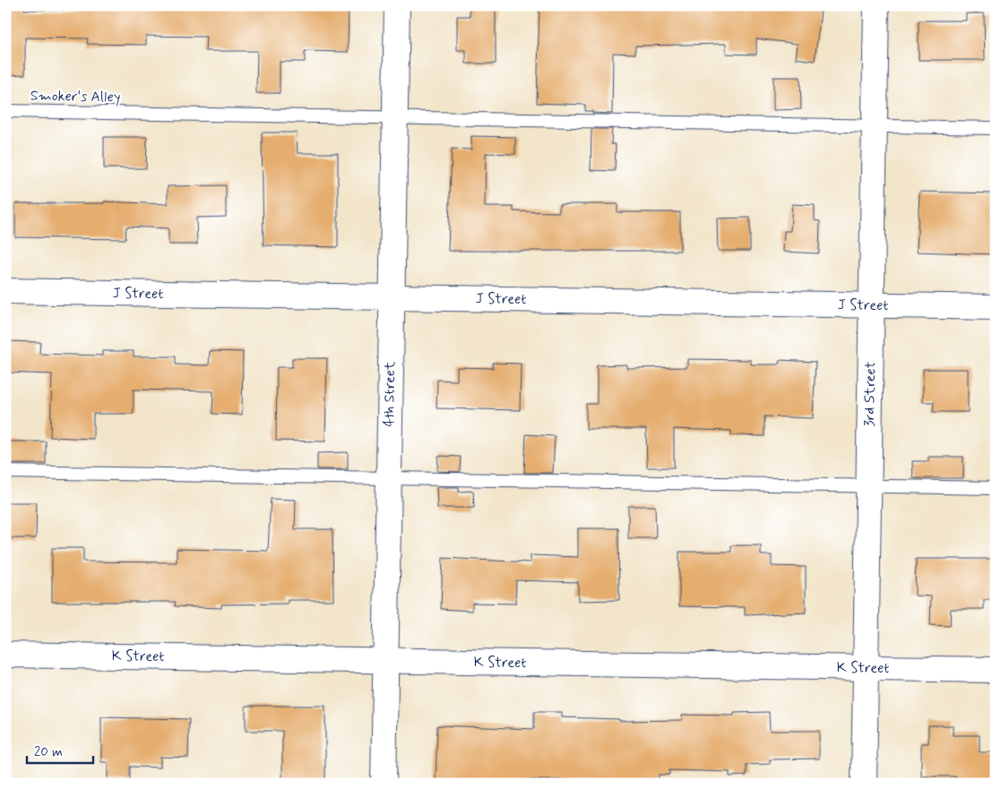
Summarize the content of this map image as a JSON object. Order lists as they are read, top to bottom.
{
  "streets": {
    "street": [
      "J Street",
      "4th Street",
      "3rd Street",
      "K Street"
    ],
    "lane": ["Smoker's Alley"]
  },
  "crossings": [
    ["Smoker's Alley", "4th Street"],
    ["Smoker's Alley", "3rd Street"],
    ["J Street", "4th Street"],
    ["J Street", "3rd Street"],
    ["4th Street", "K Street"],
    ["3rd Street", "K Street"]
  ],
  "scale_bar": "20 m"
}
